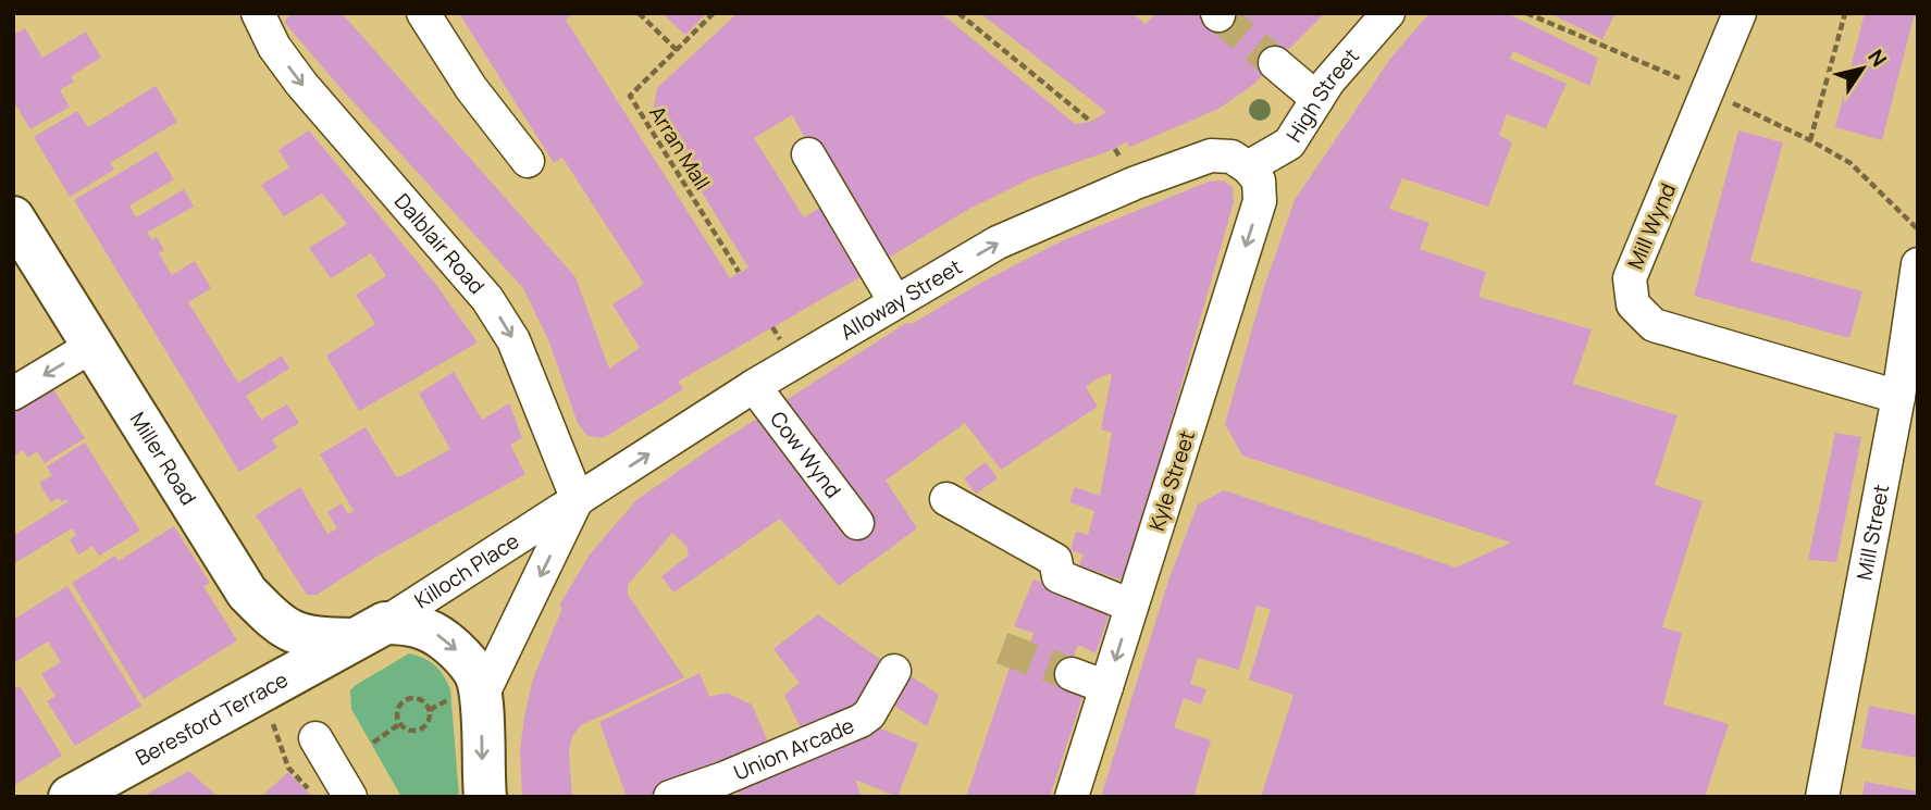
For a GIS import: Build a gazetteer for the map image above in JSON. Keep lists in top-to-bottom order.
{
  "streets": {
    "main road": ["Miller Road", "Beresford Terrace"],
    "street": [
      "High Street",
      "Mill Wynd",
      "Dalblair Road",
      "Alloway Street",
      "Cow Wynd",
      "Kyle Street",
      "Mill Street",
      "Killoch Place",
      "Union Arcade"
    ],
    "path": ["Arran Mall"]
  },
  "crossings": [
    ["High Street", "Alloway Street"],
    ["High Street", "Kyle Street"],
    ["Mill Wynd", "Mill Street"],
    ["Dalblair Road", "Alloway Street"],
    ["Dalblair Road", "Killoch Place"],
    ["Alloway Street", "Cow Wynd"],
    ["Alloway Street", "Kyle Street"],
    ["Alloway Street", "Killoch Place"],
    ["Miller Road", "Killoch Place"],
    ["Miller Road", "Beresford Terrace"],
    ["Killoch Place", "Beresford Terrace"]
  ],
  "one_way": ["Alloway Street", "Kyle Street"],
  "north": "top right"
}
